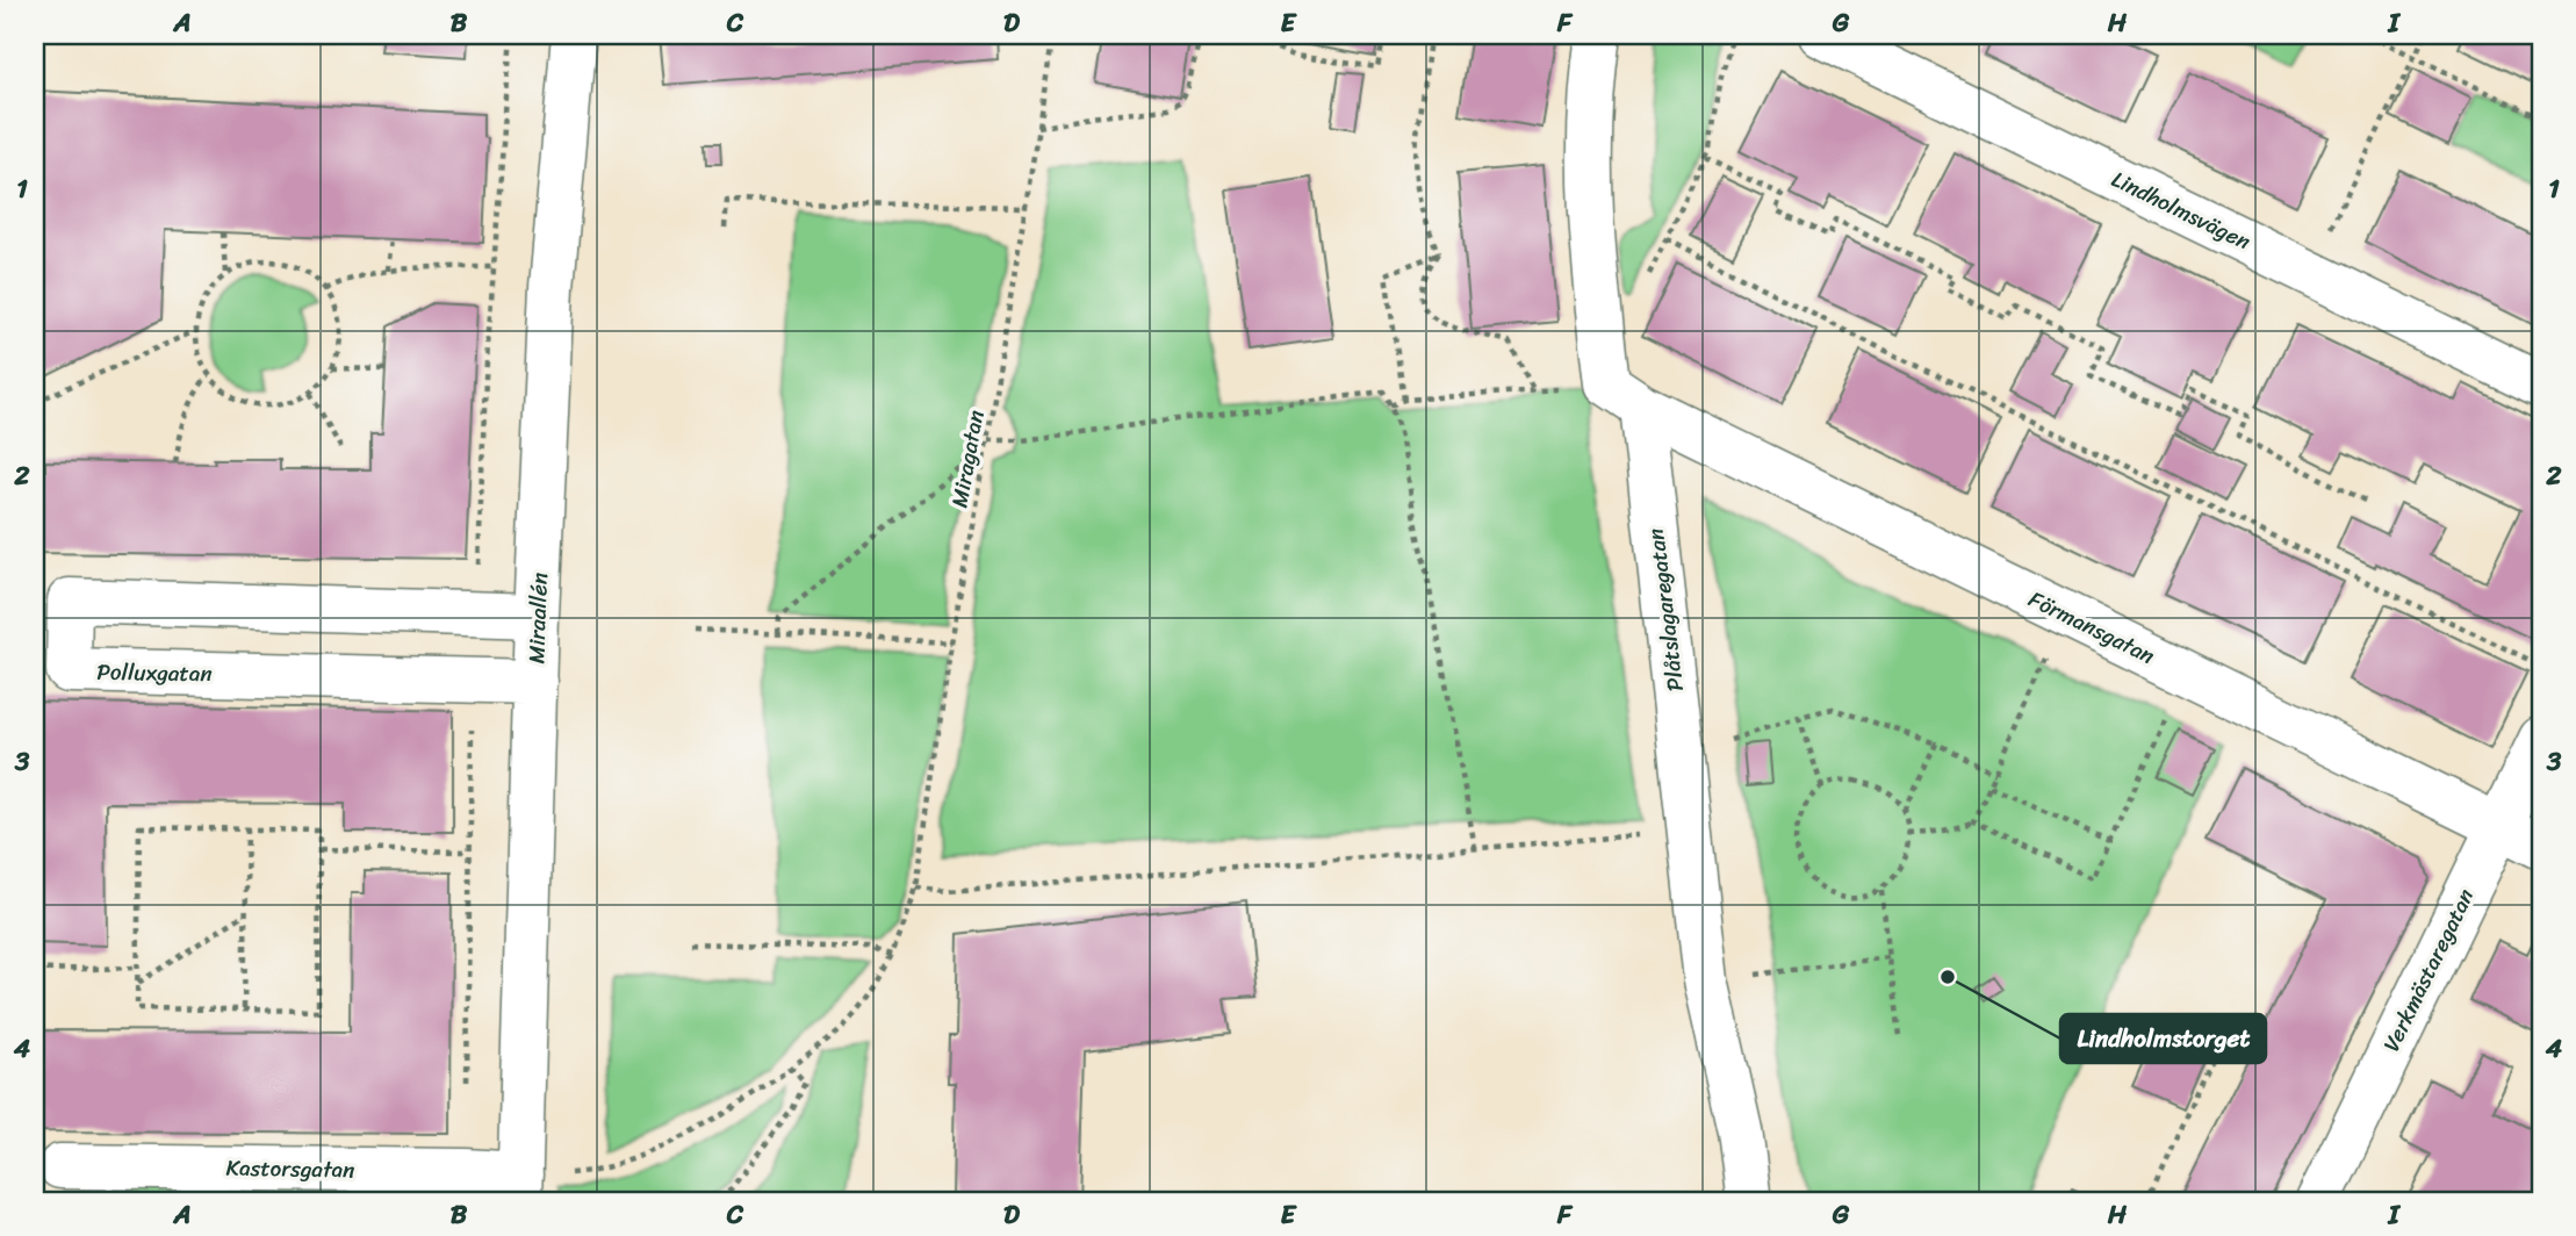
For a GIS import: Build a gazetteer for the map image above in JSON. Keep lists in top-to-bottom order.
{
  "streets": {
    "street": [
      "Lindholmsvägen",
      "Plåtslagaregatan",
      "Miraallén",
      "Förmansgatan",
      "Polluxgatan",
      "Verkmästaregatan",
      "Kastorsgatan"
    ],
    "path": ["Miragatan"]
  },
  "crossings": [
    ["Miragatan", "Miraallén"],
    ["Miragatan", "Kastorsgatan"],
    ["Plåtslagaregatan", "Förmansgatan"],
    ["Miraallén", "Polluxgatan"],
    ["Miraallén", "Kastorsgatan"],
    ["Förmansgatan", "Verkmästaregatan"]
  ],
  "places": ["Lindholmstorget"],
  "grid": {
    "columns": [
      "A",
      "B",
      "C",
      "D",
      "E",
      "F",
      "G",
      "H",
      "I"
    ],
    "rows": [
      "1",
      "2",
      "3",
      "4"
    ]
  }
}
